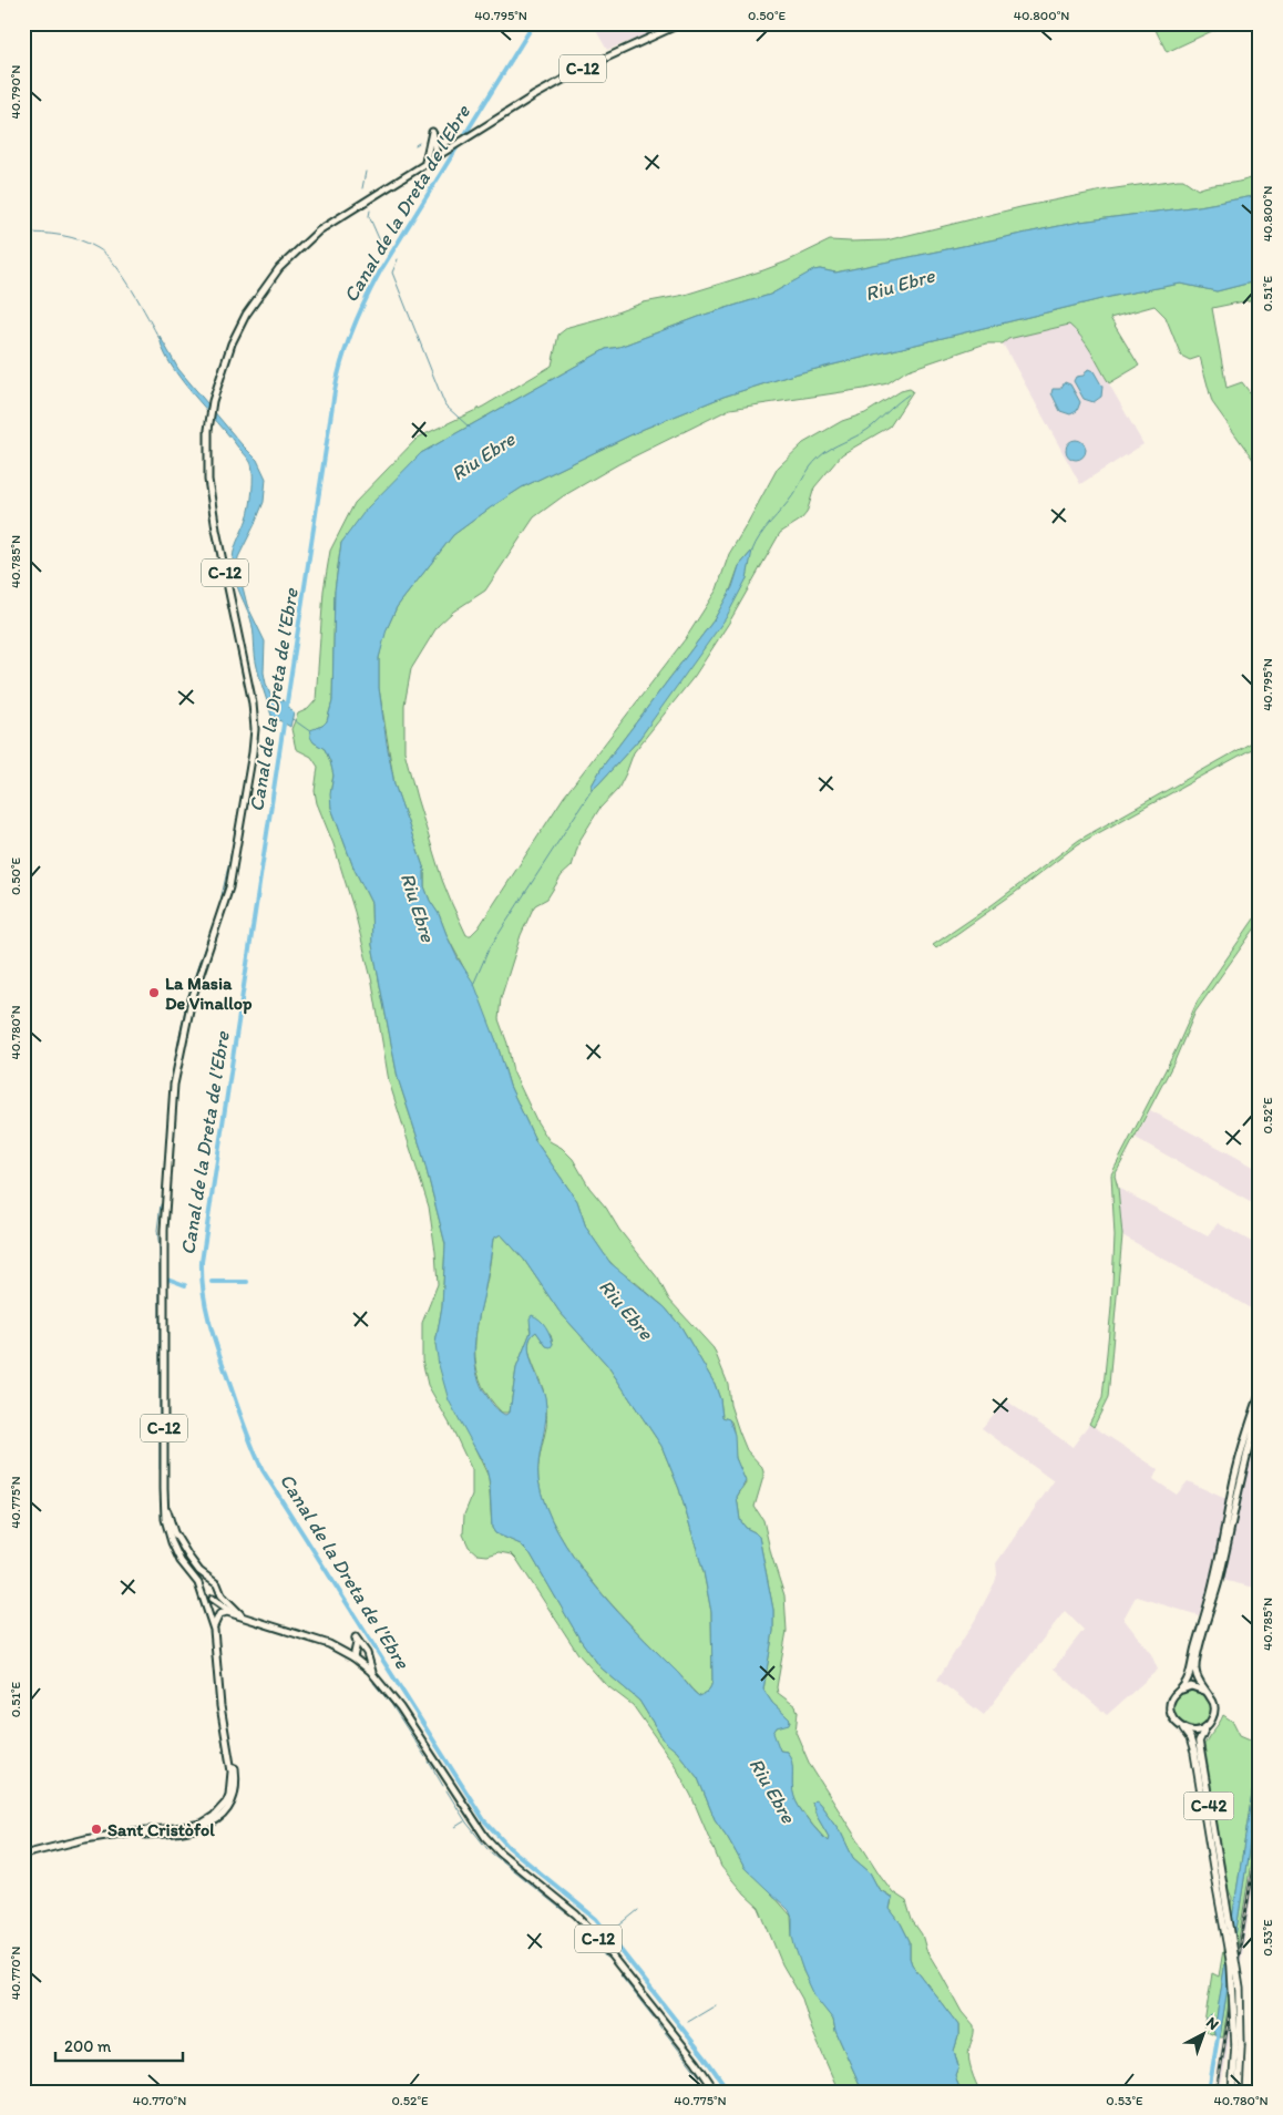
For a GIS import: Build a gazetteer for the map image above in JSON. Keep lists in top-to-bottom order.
{
  "streets": {
    "highway": ["C-42"],
    "main road": ["C-12"]
  },
  "water": ["Canal de la Dreta de l'Ebre", "Riu Ebre"],
  "places": ["La Masia De Vinallop", "Sant Cristòfol"],
  "scale_bar": "200 m",
  "north": "top right",
  "coordinates": [
    "40.795°N",
    "0.50°E",
    "40.800°N",
    "40.790°N",
    "0.51°E",
    "40.785°N",
    "40.780°N",
    "0.52°E",
    "40.775°N",
    "0.53°E",
    "40.770°N"
  ]
}
